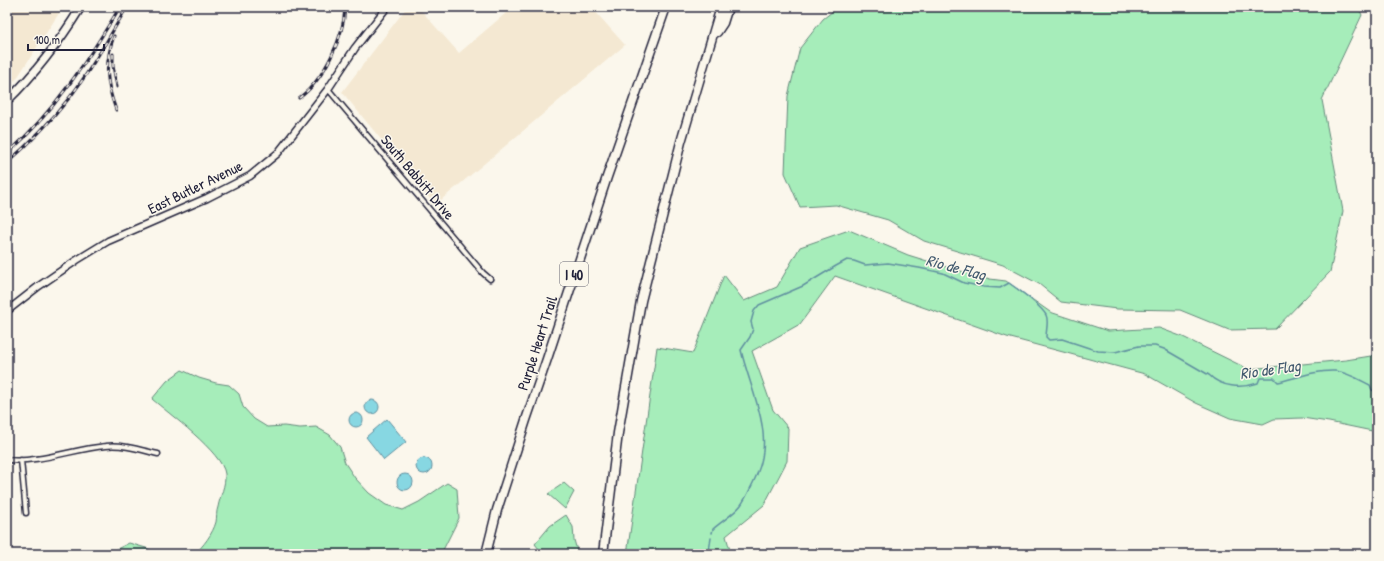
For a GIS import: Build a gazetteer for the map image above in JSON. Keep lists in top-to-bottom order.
{
  "streets": {
    "highway": ["I 40", "Purple Heart Trail"],
    "main road": ["East Butler Avenue"],
    "street": ["South Babbitt Drive"]
  },
  "crossings": [
    ["South Babbitt Drive", "East Butler Avenue"]
  ],
  "water": ["Rio de Flag"],
  "scale_bar": "100 m"
}
